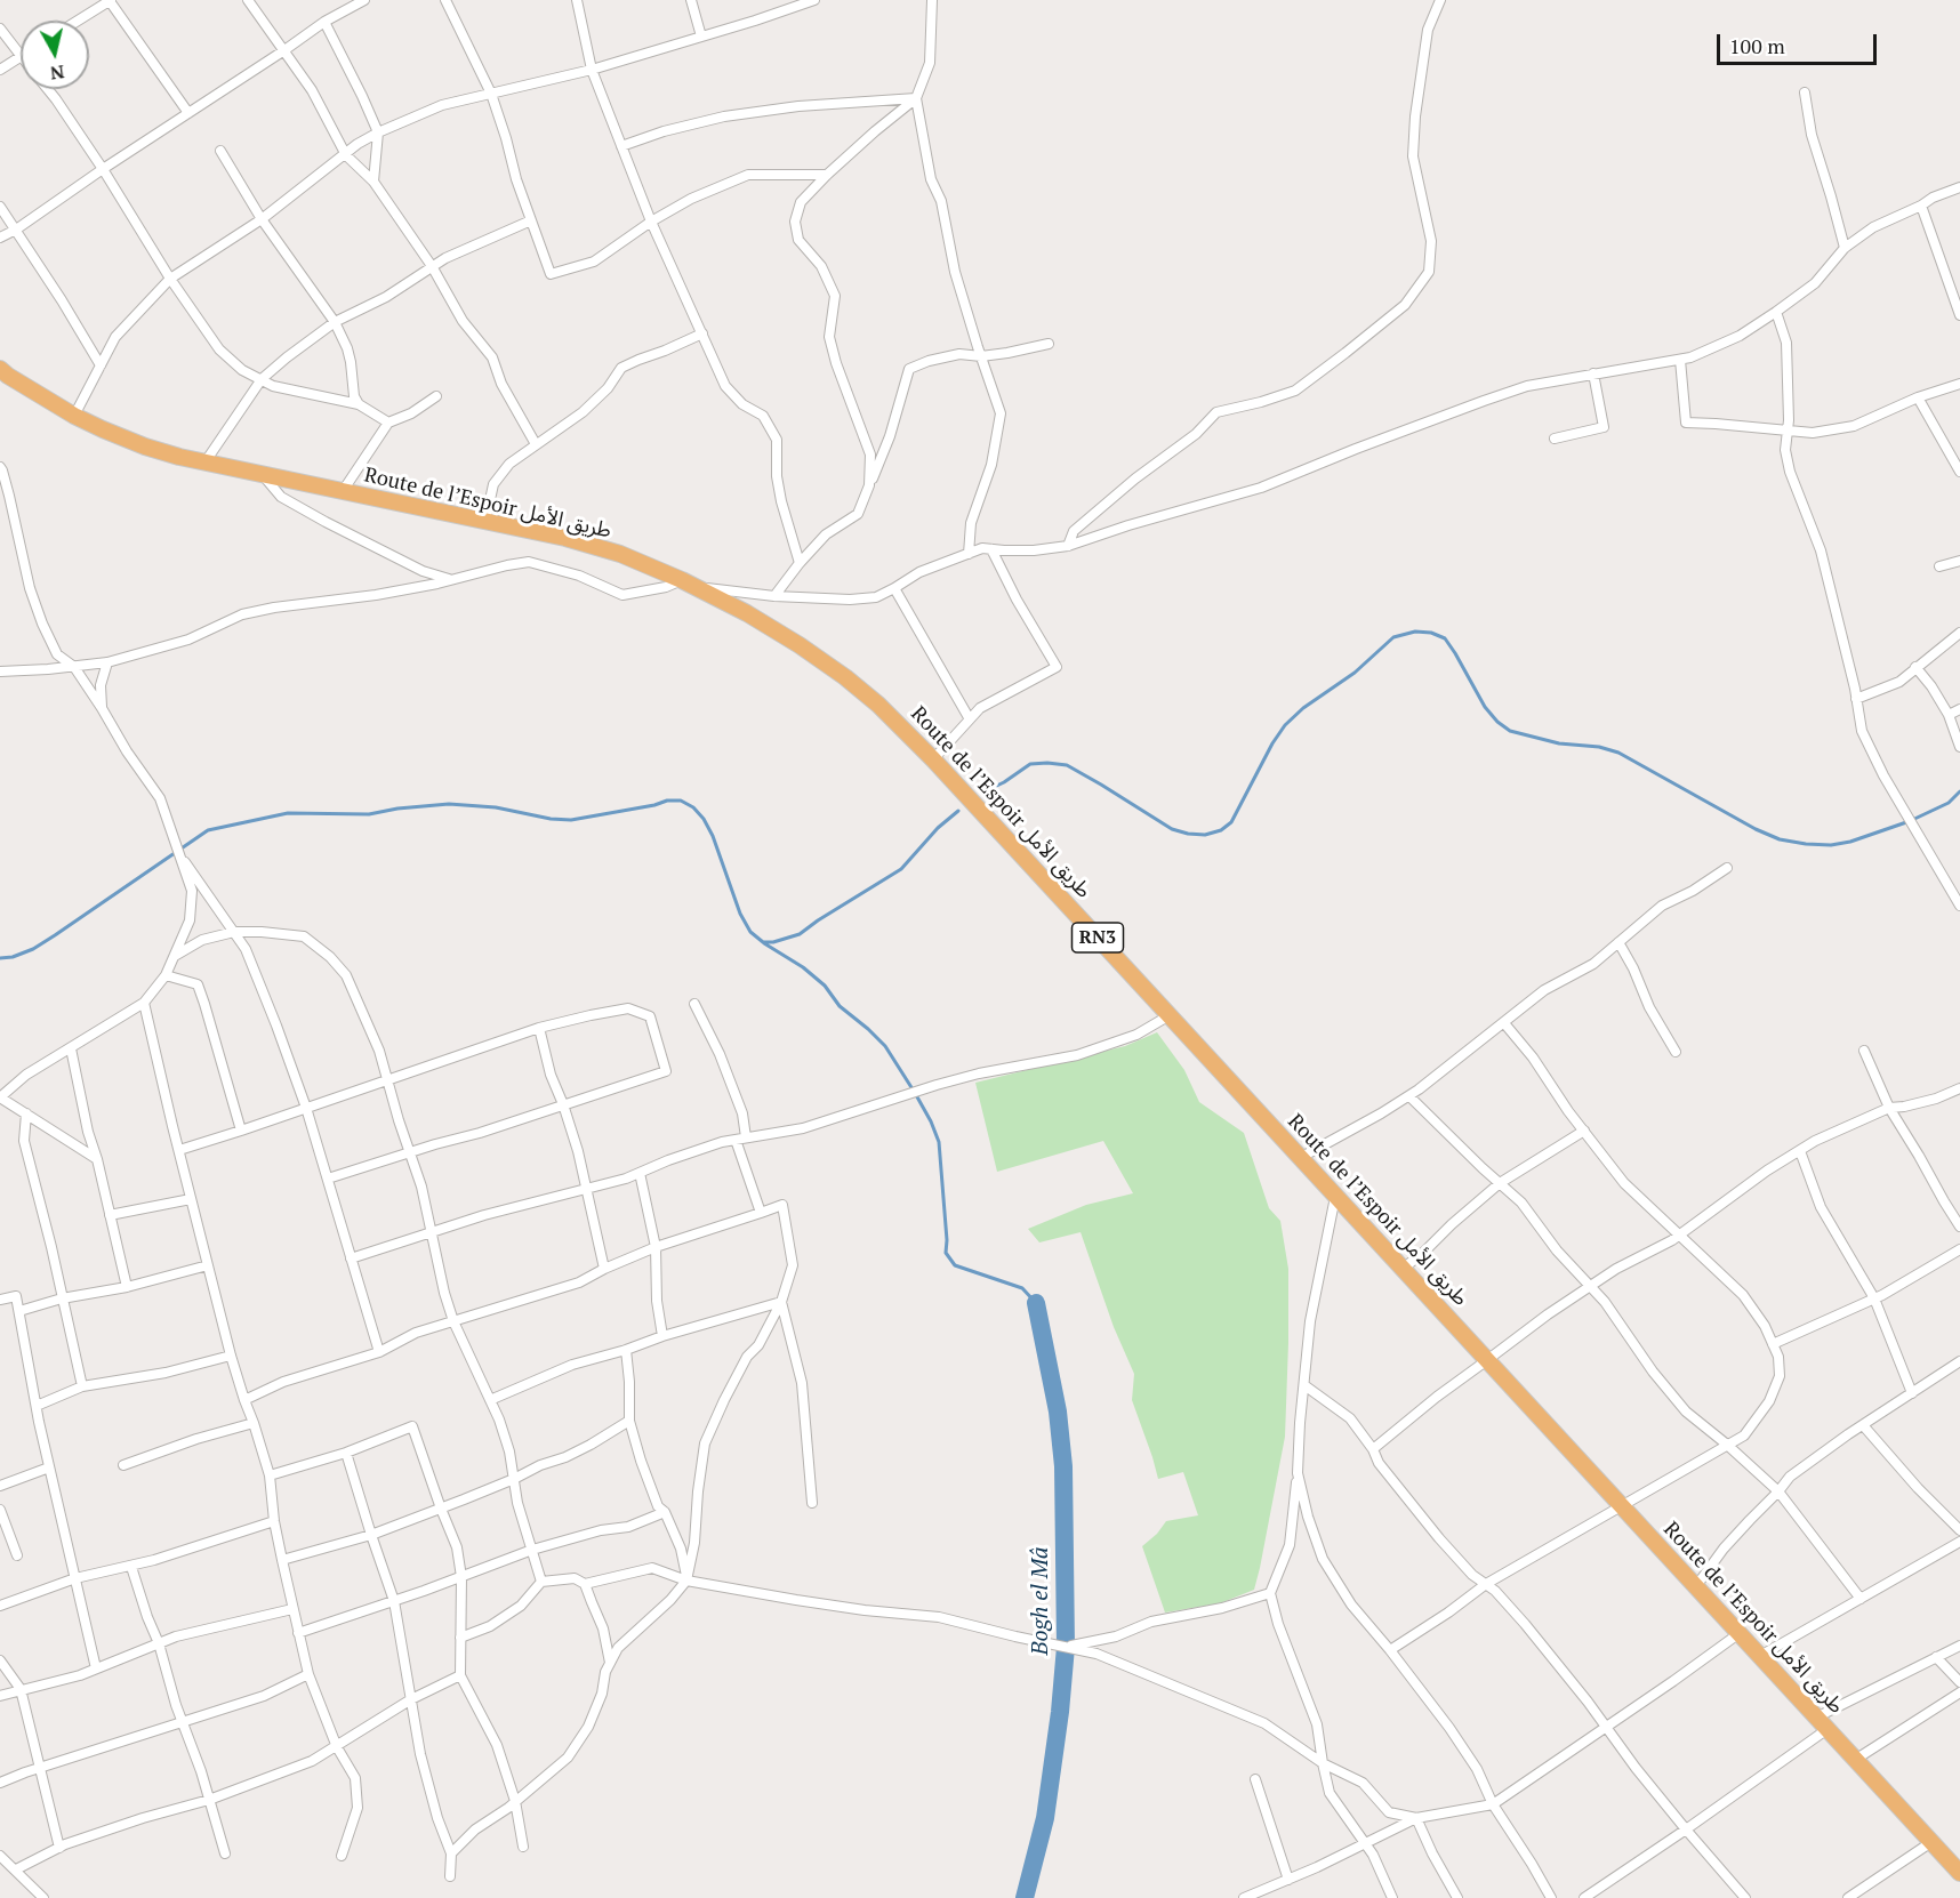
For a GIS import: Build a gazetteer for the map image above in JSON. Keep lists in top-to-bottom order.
{
  "streets": {
    "highway": ["Route de l’Espoir طريق الأمل", "RN3"]
  },
  "water": ["Bogh el Mâ"],
  "scale_bar": "100 m",
  "north": "bottom"
}
